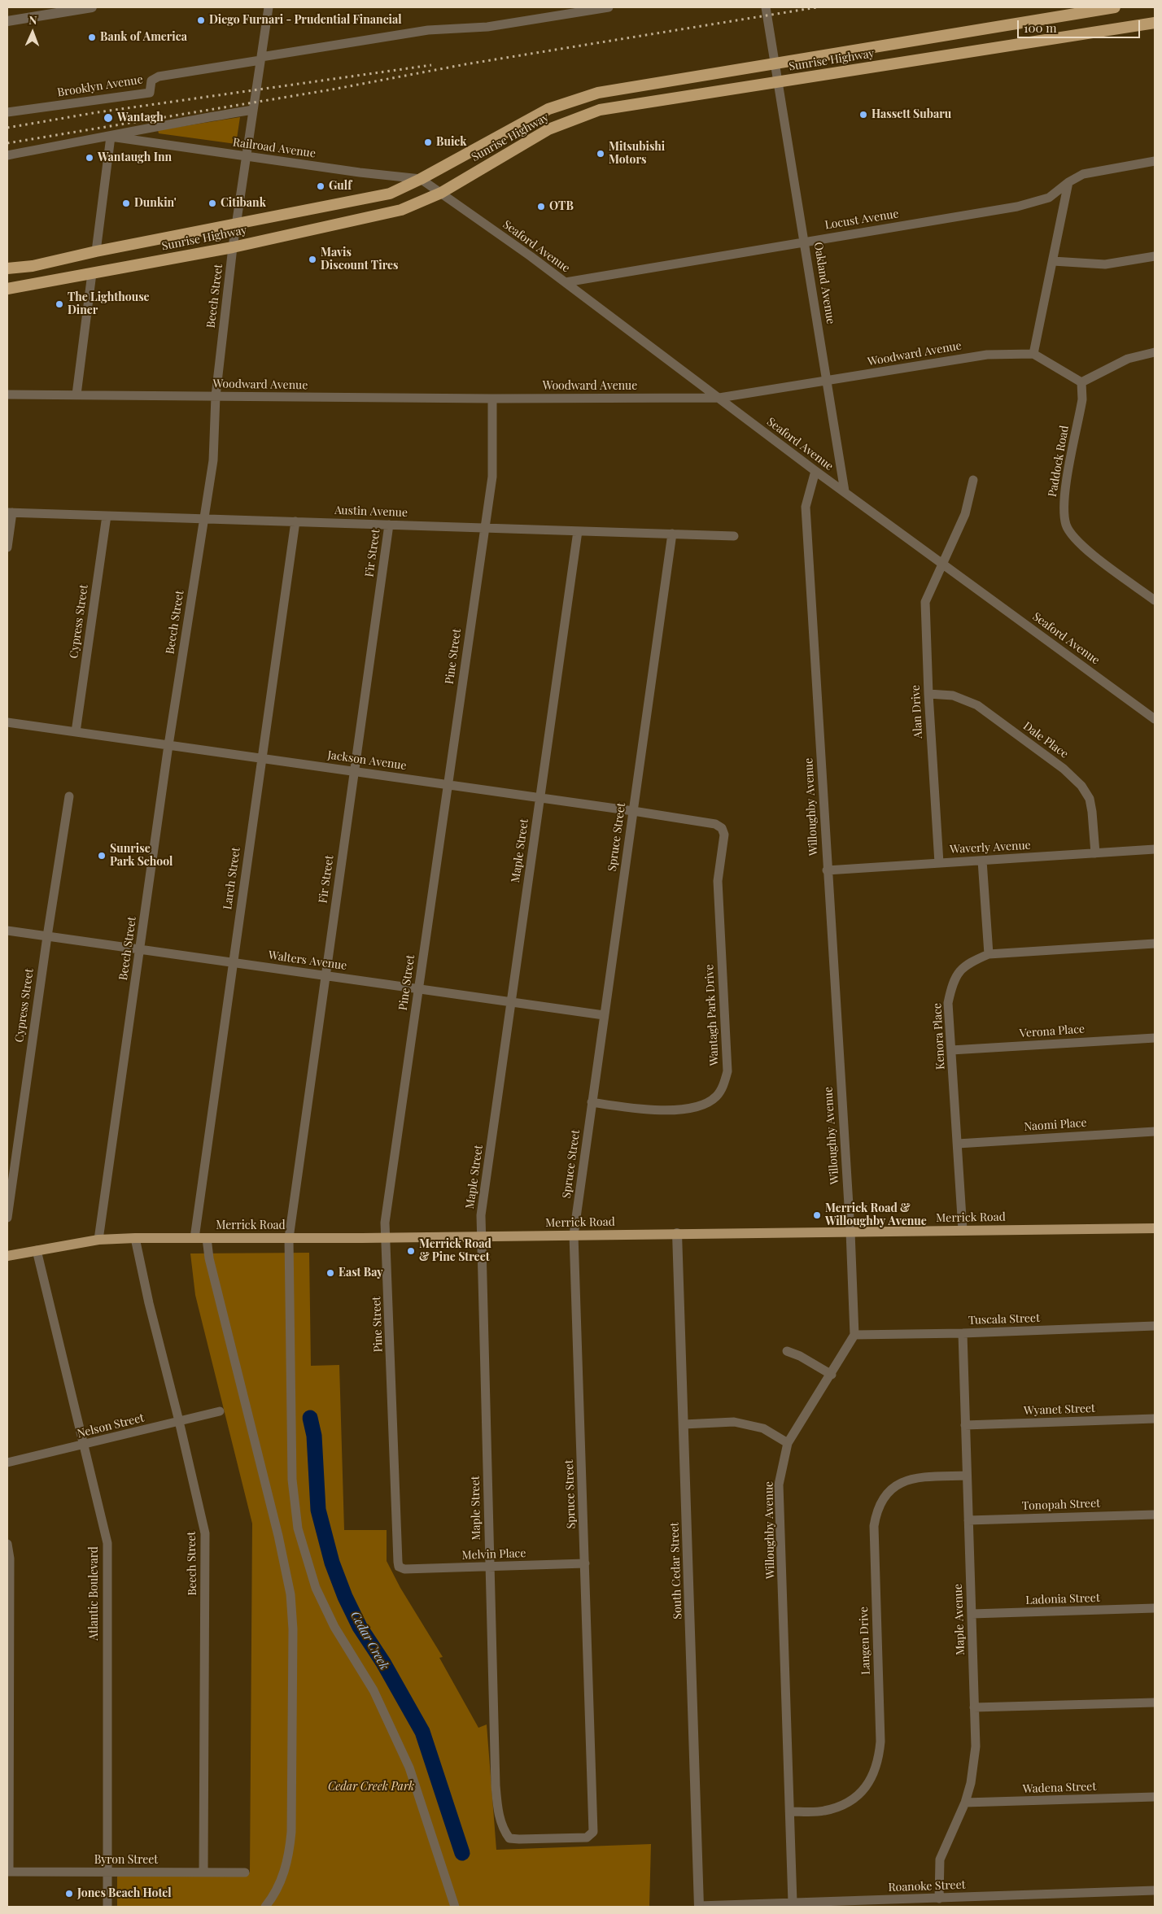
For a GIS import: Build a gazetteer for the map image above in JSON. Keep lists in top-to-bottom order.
{
  "streets": {
    "highway": ["Sunrise Highway"],
    "main road": ["Merrick Road"],
    "street": [
      "Brooklyn Avenue",
      "Railroad Avenue",
      "Locust Avenue",
      "Seaford Avenue",
      "Oakland Avenue",
      "Beech Street",
      "Woodward Avenue",
      "Paddock Road",
      "Austin Avenue",
      "Fir Street",
      "Cypress Street",
      "Pine Street",
      "Alan Drive",
      "Dale Place",
      "Jackson Avenue",
      "Willoughby Avenue",
      "Spruce Street",
      "Waverly Avenue",
      "Maple Street",
      "Larch Street",
      "Walters Avenue",
      "Wantagh Park Drive",
      "Verona Place",
      "Kenora Place",
      "Naomi Place",
      "Tuscala Street",
      "Wyanet Street",
      "Nelson Street",
      "Tonopah Street",
      "Melvin Place",
      "South Cedar Street",
      "Atlantic Boulevard",
      "Ladonia Street",
      "Maple Avenue",
      "Langen Drive",
      "Wadena Street",
      "Byron Street",
      "Roanoke Street"
    ]
  },
  "crossings": [
    ["Sunrise Highway", "Railroad Avenue"],
    ["Sunrise Highway", "Seaford Avenue"],
    ["Sunrise Highway", "Oakland Avenue"],
    ["Sunrise Highway", "Beech Street"],
    ["Brooklyn Avenue", "Beech Street"],
    ["Railroad Avenue", "Seaford Avenue"],
    ["Railroad Avenue", "Beech Street"],
    ["Locust Avenue", "Seaford Avenue"],
    ["Locust Avenue", "Oakland Avenue"],
    ["Seaford Avenue", "Oakland Avenue"],
    ["Seaford Avenue", "Woodward Avenue"],
    ["Seaford Avenue", "Alan Drive"],
    ["Seaford Avenue", "Willoughby Avenue"],
    ["Oakland Avenue", "Woodward Avenue"],
    ["Beech Street", "Woodward Avenue"],
    ["Beech Street", "Austin Avenue"],
    ["Beech Street", "Jackson Avenue"],
    ["Beech Street", "Walters Avenue"],
    ["Beech Street", "Merrick Road"],
    ["Beech Street", "Nelson Street"],
    ["Beech Street", "Byron Street"],
    ["Woodward Avenue", "Pine Street"],
    ["Austin Avenue", "Fir Street"],
    ["Austin Avenue", "Cypress Street"],
    ["Austin Avenue", "Pine Street"],
    ["Austin Avenue", "Spruce Street"],
    ["Austin Avenue", "Maple Street"],
    ["Austin Avenue", "Larch Street"],
    ["Fir Street", "Jackson Avenue"],
    ["Fir Street", "Walters Avenue"],
    ["Fir Street", "Merrick Road"],
    ["Cypress Street", "Jackson Avenue"],
    ["Cypress Street", "Walters Avenue"],
    ["Pine Street", "Jackson Avenue"],
    ["Pine Street", "Walters Avenue"],
    ["Pine Street", "Merrick Road"],
    ["Pine Street", "Melvin Place"],
    ["Alan Drive", "Dale Place"],
    ["Alan Drive", "Waverly Avenue"],
    ["Dale Place", "Waverly Avenue"],
    ["Jackson Avenue", "Spruce Street"],
    ["Jackson Avenue", "Maple Street"],
    ["Jackson Avenue", "Larch Street"],
    ["Jackson Avenue", "Wantagh Park Drive"],
    ["Willoughby Avenue", "Waverly Avenue"],
    ["Willoughby Avenue", "Merrick Road"],
    ["Willoughby Avenue", "Tuscala Street"],
    ["Willoughby Avenue", "Langen Drive"],
    ["Willoughby Avenue", "Roanoke Street"],
    ["Spruce Street", "Maple Street"],
    ["Spruce Street", "Walters Avenue"],
    ["Spruce Street", "Wantagh Park Drive"],
    ["Spruce Street", "Merrick Road"],
    ["Spruce Street", "Melvin Place"],
    ["Maple Street", "Walters Avenue"],
    ["Maple Street", "Merrick Road"],
    ["Maple Street", "Melvin Place"],
    ["Larch Street", "Walters Avenue"],
    ["Larch Street", "Merrick Road"],
    ["Verona Place", "Kenora Place"],
    ["Kenora Place", "Naomi Place"],
    ["Kenora Place", "Merrick Road"],
    ["Merrick Road", "South Cedar Street"],
    ["Merrick Road", "Atlantic Boulevard"],
    ["Tuscala Street", "Maple Avenue"],
    ["Wyanet Street", "Maple Avenue"],
    ["Nelson Street", "Atlantic Boulevard"],
    ["Tonopah Street", "Maple Avenue"],
    ["South Cedar Street", "Roanoke Street"],
    ["Atlantic Boulevard", "Byron Street"],
    ["Ladonia Street", "Maple Avenue"],
    ["Maple Avenue", "Langen Drive"],
    ["Maple Avenue", "Wadena Street"],
    ["Maple Avenue", "Roanoke Street"]
  ],
  "water": ["Cedar Creek"],
  "parks": ["Cedar Creek Park"],
  "places": [
    "Diego Furnari - Prudential Financial",
    "Bank of America",
    "Hassett Subaru",
    "Wantagh",
    "Buick",
    "Mitsubishi Motors",
    "Wantaugh Inn",
    "Gulf",
    "Dunkin'",
    "Citibank",
    "OTB",
    "Mavis Discount Tires",
    "The Lighthouse Diner",
    "Sunrise Park School",
    "Merrick Road & Willoughby Avenue",
    "Merrick Road & Pine Street",
    "East Bay",
    "Jones Beach Hotel"
  ],
  "scale_bar": "100 m",
  "north": "top"
}
